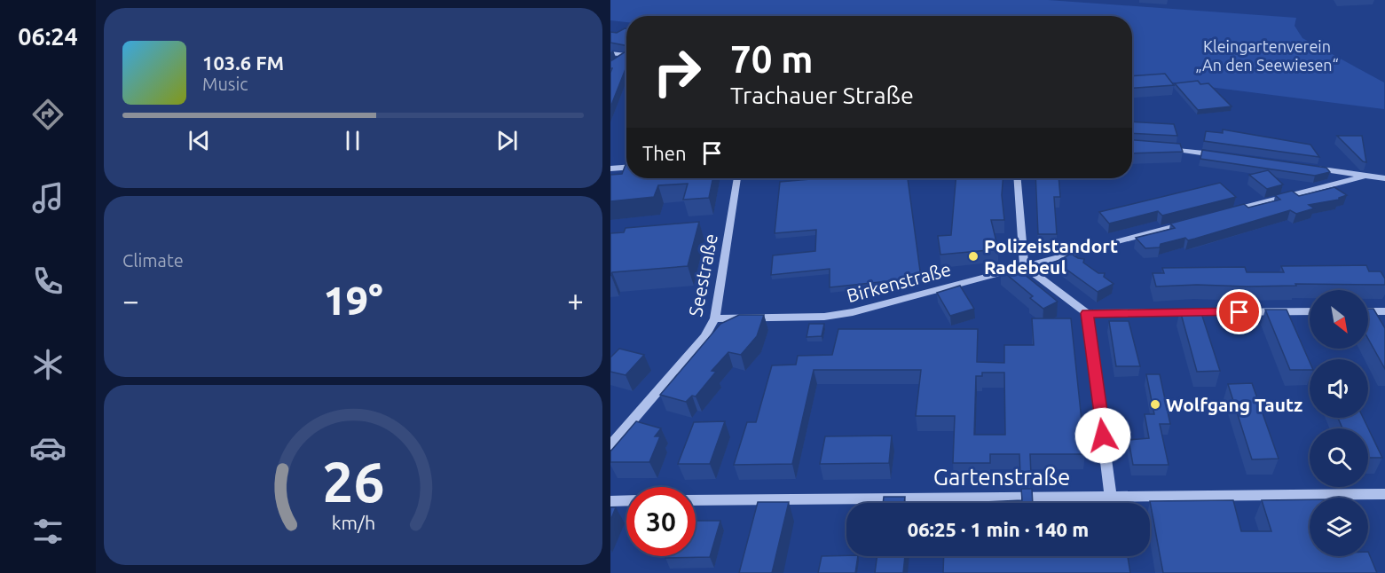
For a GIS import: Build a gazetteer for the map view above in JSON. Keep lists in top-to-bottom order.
{
  "streets": {
    "street": ["Seestraße", "Birkenstraße", "Gartenstraße"]
  },
  "crossings": [
    ["Seestraße", "Birkenstraße"]
  ],
  "parks": ["Kleingartenverein „An den Seewiesen“"],
  "places": ["Polizeistandort Radebeul", "Wolfgang Tautz"],
  "north": "bottom right",
  "page": {
    "tabs": "06:24",
    "turn": ["70 m", "Trachauer Straße"],
    "song": ["103.6 FM", "Music"],
    "then": "Then",
    "tile": "Climate",
    "heat": ["−", "19°", "+"],
    "limit": "30",
    "trip": "06:25 · 1 min · 140 m",
    "gauge": ["26", "km/h"]
  }
}
